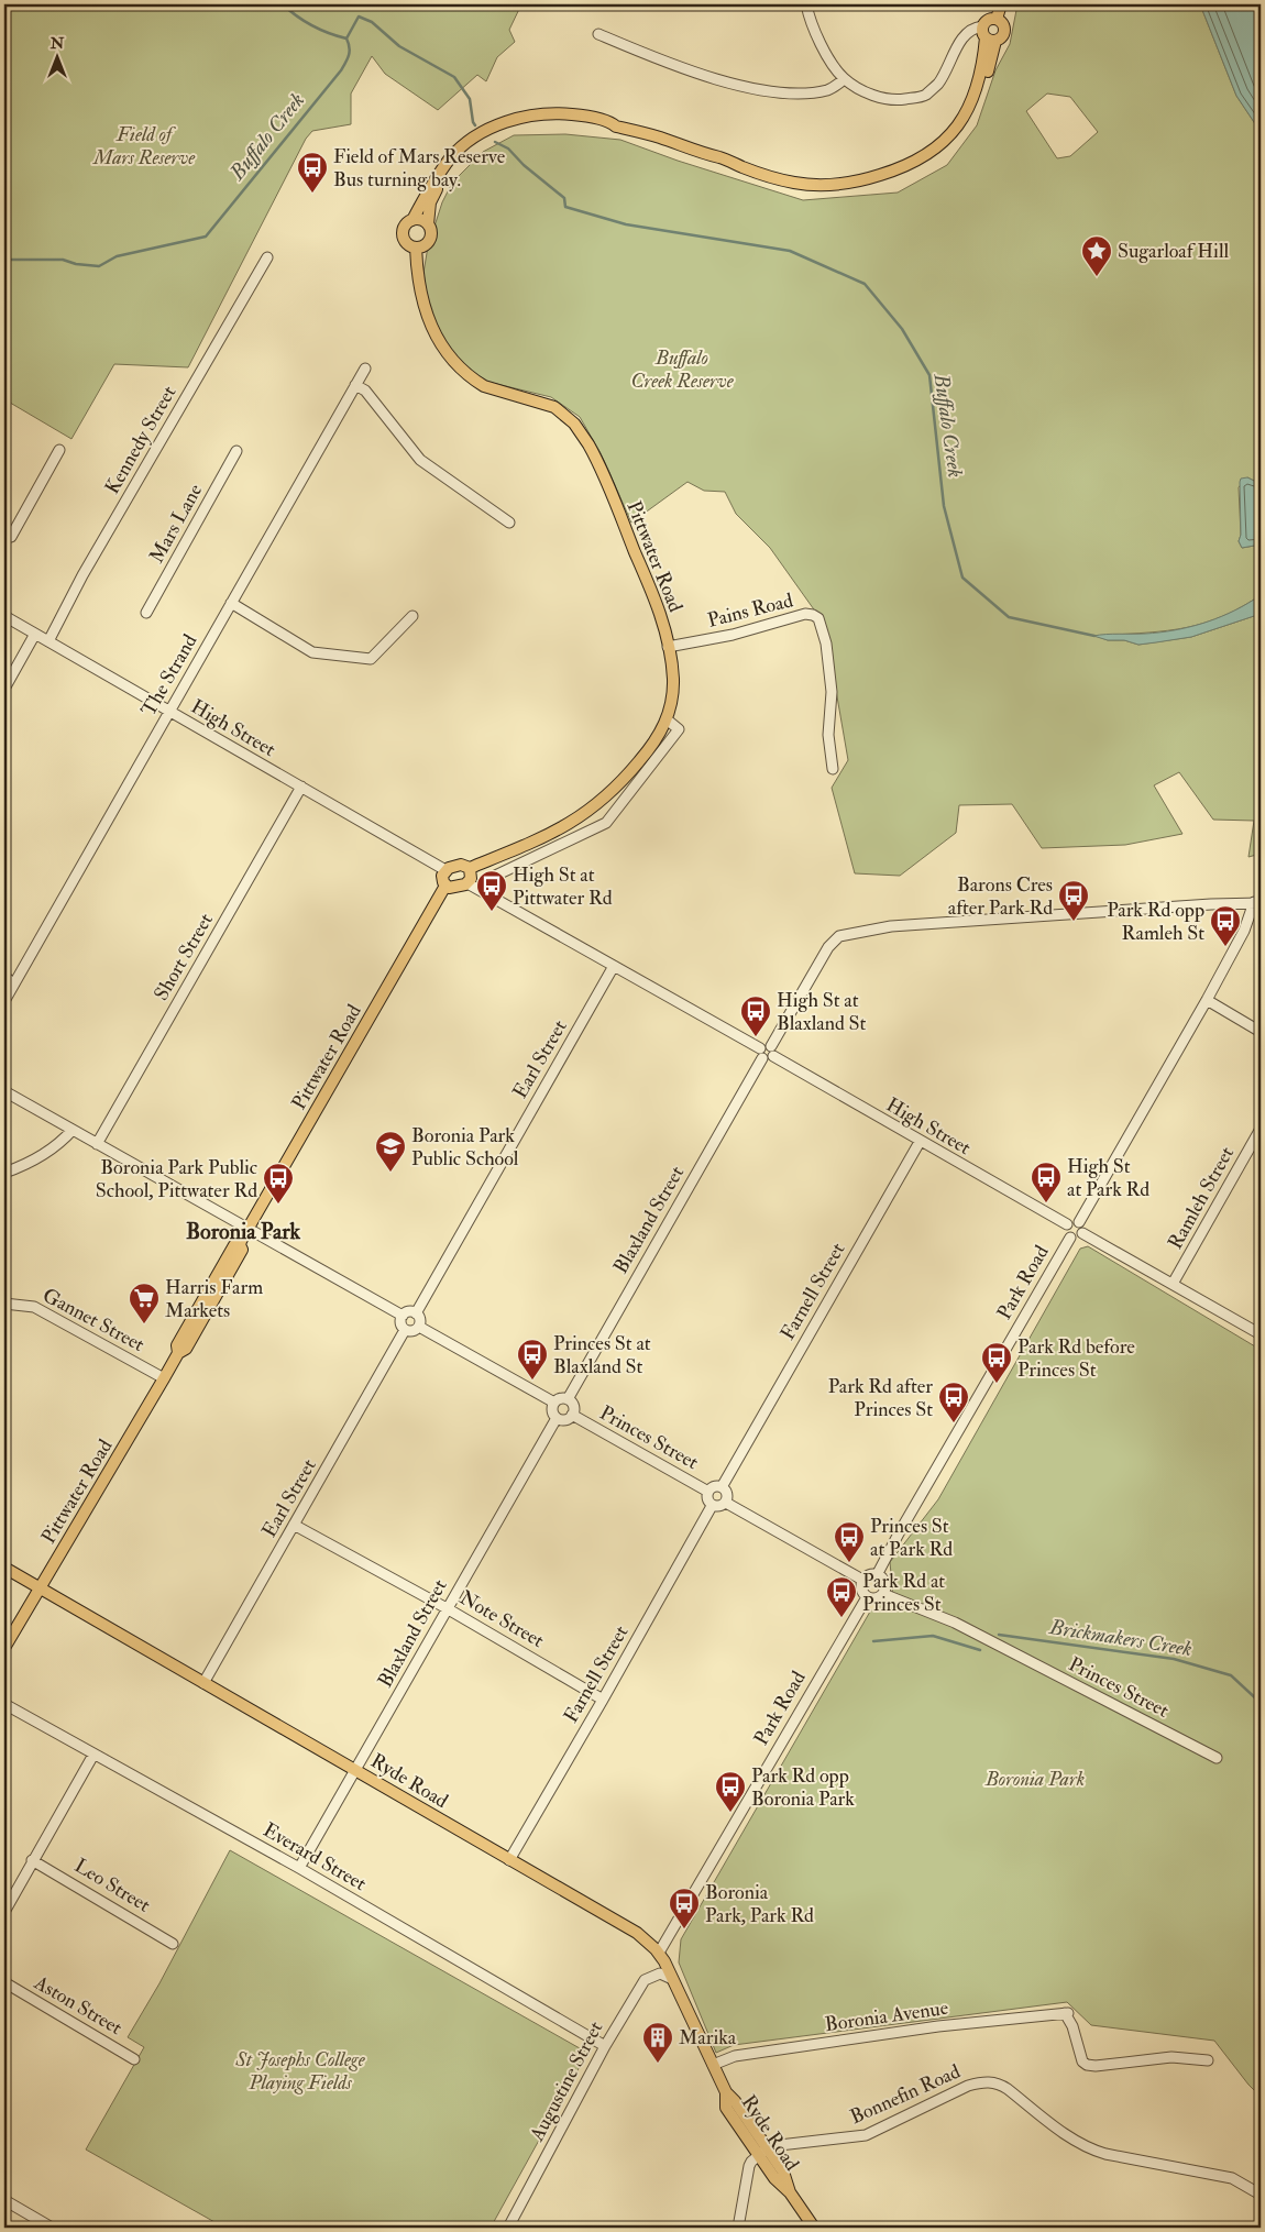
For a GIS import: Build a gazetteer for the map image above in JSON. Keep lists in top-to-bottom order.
{
  "streets": {
    "main road": ["Pittwater Road", "Ryde Road"],
    "street": [
      "Kennedy Street",
      "Mars Lane",
      "Pains Road",
      "The Strand",
      "High Street",
      "Short Street",
      "Earl Street",
      "Ramleh Street",
      "Blaxland Street",
      "Park Road",
      "Farnell Street",
      "Gannet Street",
      "Princes Street",
      "Note Street",
      "Everard Street",
      "Leo Street",
      "Aston Street",
      "Boronia Avenue",
      "Augustine Street",
      "Bonnefin Road"
    ]
  },
  "crossings": [
    ["Kennedy Street", "High Street"],
    ["Pittwater Road", "Pains Road"],
    ["Pittwater Road", "High Street"],
    ["Pittwater Road", "Gannet Street"],
    ["Pittwater Road", "Ryde Road"],
    ["The Strand", "High Street"],
    ["High Street", "Short Street"],
    ["High Street", "Earl Street"],
    ["High Street", "Blaxland Street"],
    ["High Street", "Park Road"],
    ["High Street", "Farnell Street"],
    ["Earl Street", "Note Street"],
    ["Earl Street", "Ryde Road"],
    ["Blaxland Street", "Princes Street"],
    ["Blaxland Street", "Note Street"],
    ["Blaxland Street", "Ryde Road"],
    ["Blaxland Street", "Everard Street"],
    ["Park Road", "Princes Street"],
    ["Park Road", "Ryde Road"],
    ["Farnell Street", "Princes Street"],
    ["Farnell Street", "Note Street"],
    ["Farnell Street", "Ryde Road"],
    ["Ryde Road", "Boronia Avenue"],
    ["Ryde Road", "Augustine Street"],
    ["Ryde Road", "Bonnefin Road"],
    ["Everard Street", "Augustine Street"]
  ],
  "districts": ["Boronia Park"],
  "water": ["Buffalo Creek", "Brickmakers Creek"],
  "parks": [
    "Field of Mars Reserve",
    "Buffalo Creek Reserve",
    "Boronia Park",
    "St Josephs College Playing Fields"
  ],
  "places": {
    "bus stop": [
      "Field of Mars Reserve Bus turning bay.",
      "High St at Pittwater Rd",
      "Barons Cres after Park Rd",
      "Park Rd opp Ramleh St",
      "High St at Blaxland St",
      "High St at Park Rd",
      "Boronia Park Public School, Pittwater Rd",
      "Princes St at Blaxland St",
      "Park Rd before Princes St",
      "Park Rd after Princes St",
      "Princes St at Park Rd",
      "Park Rd at Princes St",
      "Park Rd opp Boronia Park",
      "Boronia Park, Park Rd"
    ],
    "place": ["Sugarloaf Hill"],
    "school or university": ["Boronia Park Public School"],
    "supermarket": ["Harris Farm Markets"],
    "building": ["Marika"]
  },
  "north": "top"
}
